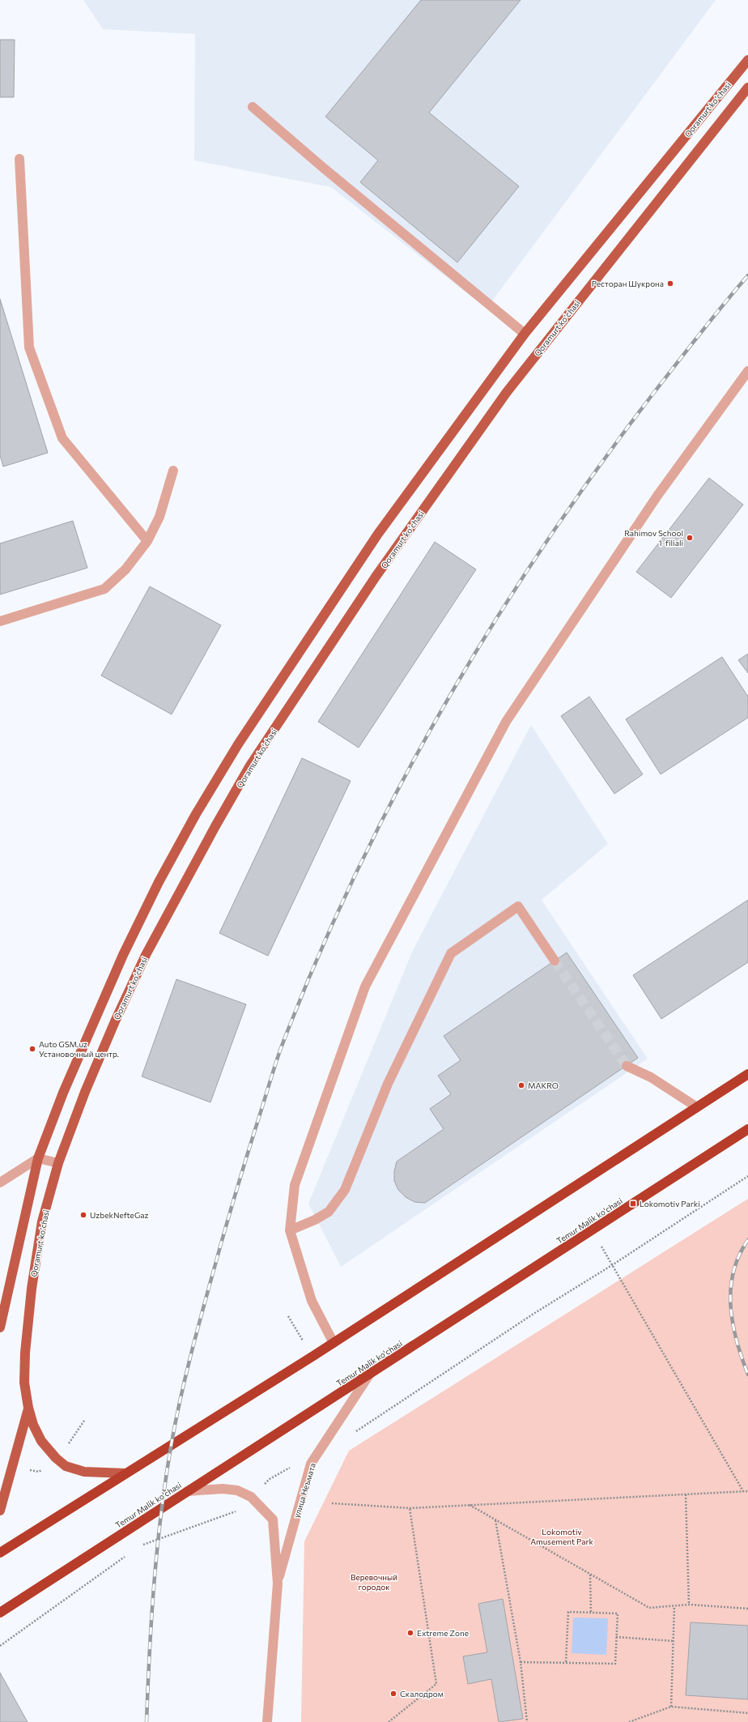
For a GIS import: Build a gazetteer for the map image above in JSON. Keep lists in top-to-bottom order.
{
  "streets": {
    "highway": ["Temur Malik ko'chasi"],
    "main road": ["Qoramurt koʻchasi"],
    "street": ["улица Неъмата"]
  },
  "crossings": [
    ["Temur Malik ko'chasi", "улица Неъмата"]
  ],
  "parks": ["Lokomotiv Amusement Park", "Веревочный городок"],
  "places": {
    "other": [
      "Ресторан Шукрона",
      "Rahimov School 1-filiali",
      "Auto GSM.uz Установочный центр.",
      "MAKRO",
      "UzbekNefteGaz",
      "Extreme Zone",
      "Скалодром"
    ],
    "transit": ["Lokomotiv Parki"]
  }
}
